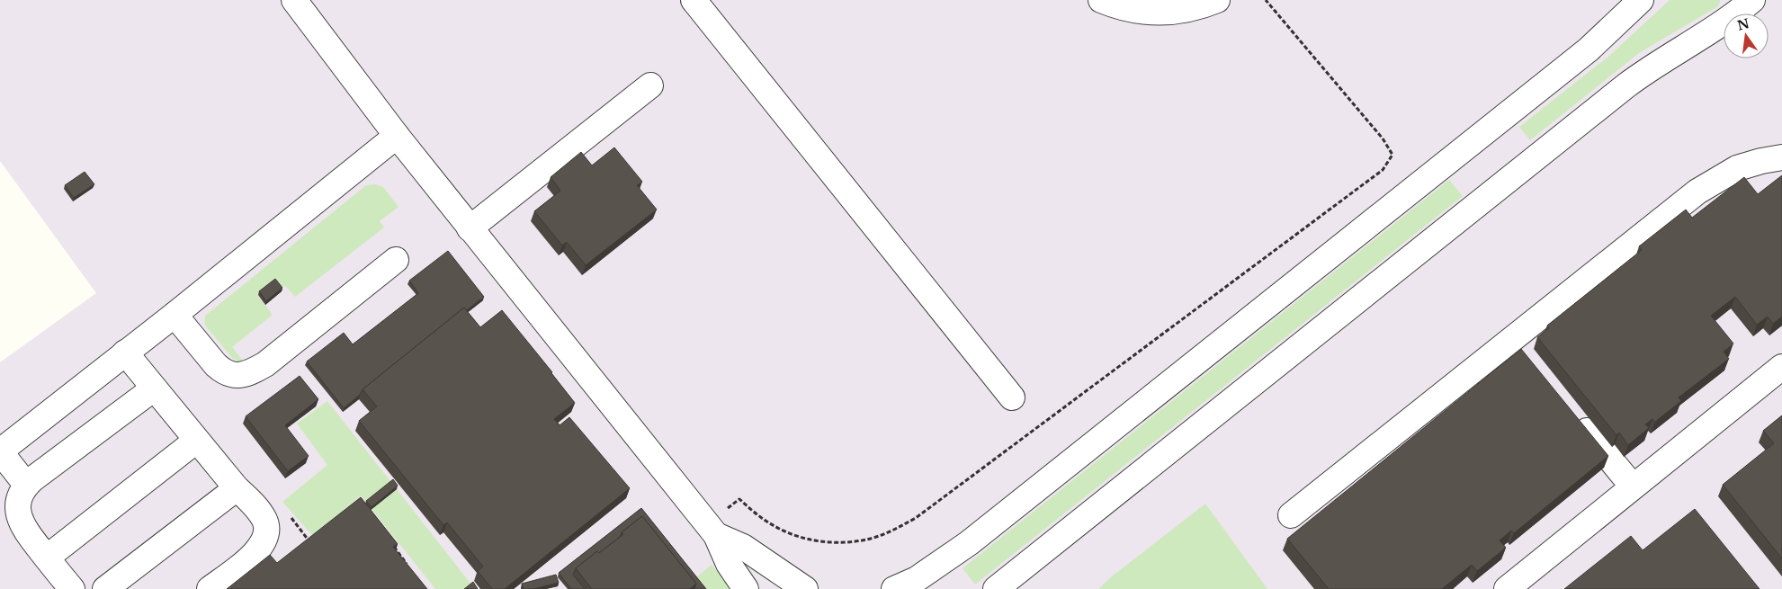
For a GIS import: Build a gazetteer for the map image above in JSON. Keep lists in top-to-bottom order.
{
  "north": "top"
}
